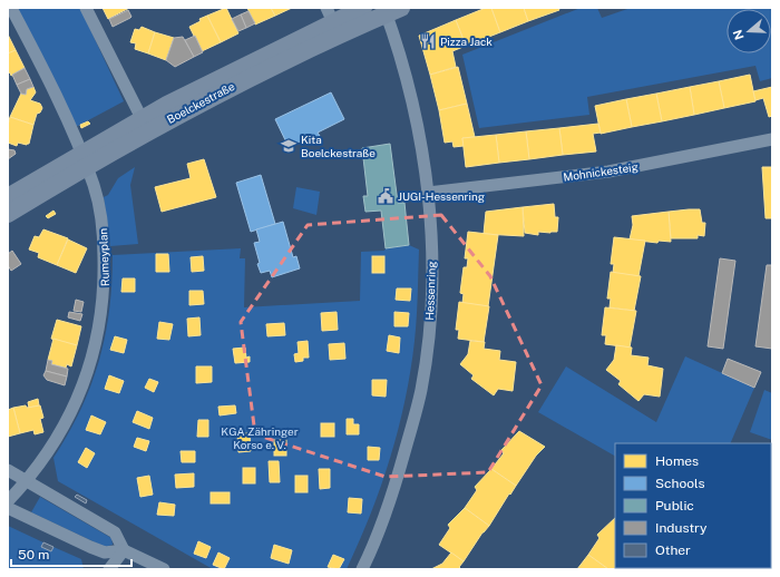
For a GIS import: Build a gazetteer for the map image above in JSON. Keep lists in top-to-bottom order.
{
  "streets": {
    "main road": ["Boelckestraße"],
    "street": ["Mohnickesteig", "Rumeyplan", "Hessenring"]
  },
  "crossings": [
    ["Boelckestraße", "Rumeyplan"],
    ["Boelckestraße", "Hessenring"],
    ["Mohnickesteig", "Hessenring"]
  ],
  "parks": ["KGA Zähringer Korso e. V."],
  "places": {
    "restaurant": ["Pizza Jack"],
    "school or university": ["Kita Boelckestraße"],
    "public building": ["JUGI-Hessenring"]
  },
  "legend": [
    "Homes",
    "Schools",
    "Public",
    "Industry",
    "Other"
  ],
  "scale_bar": "50 m",
  "north": "left"
}
